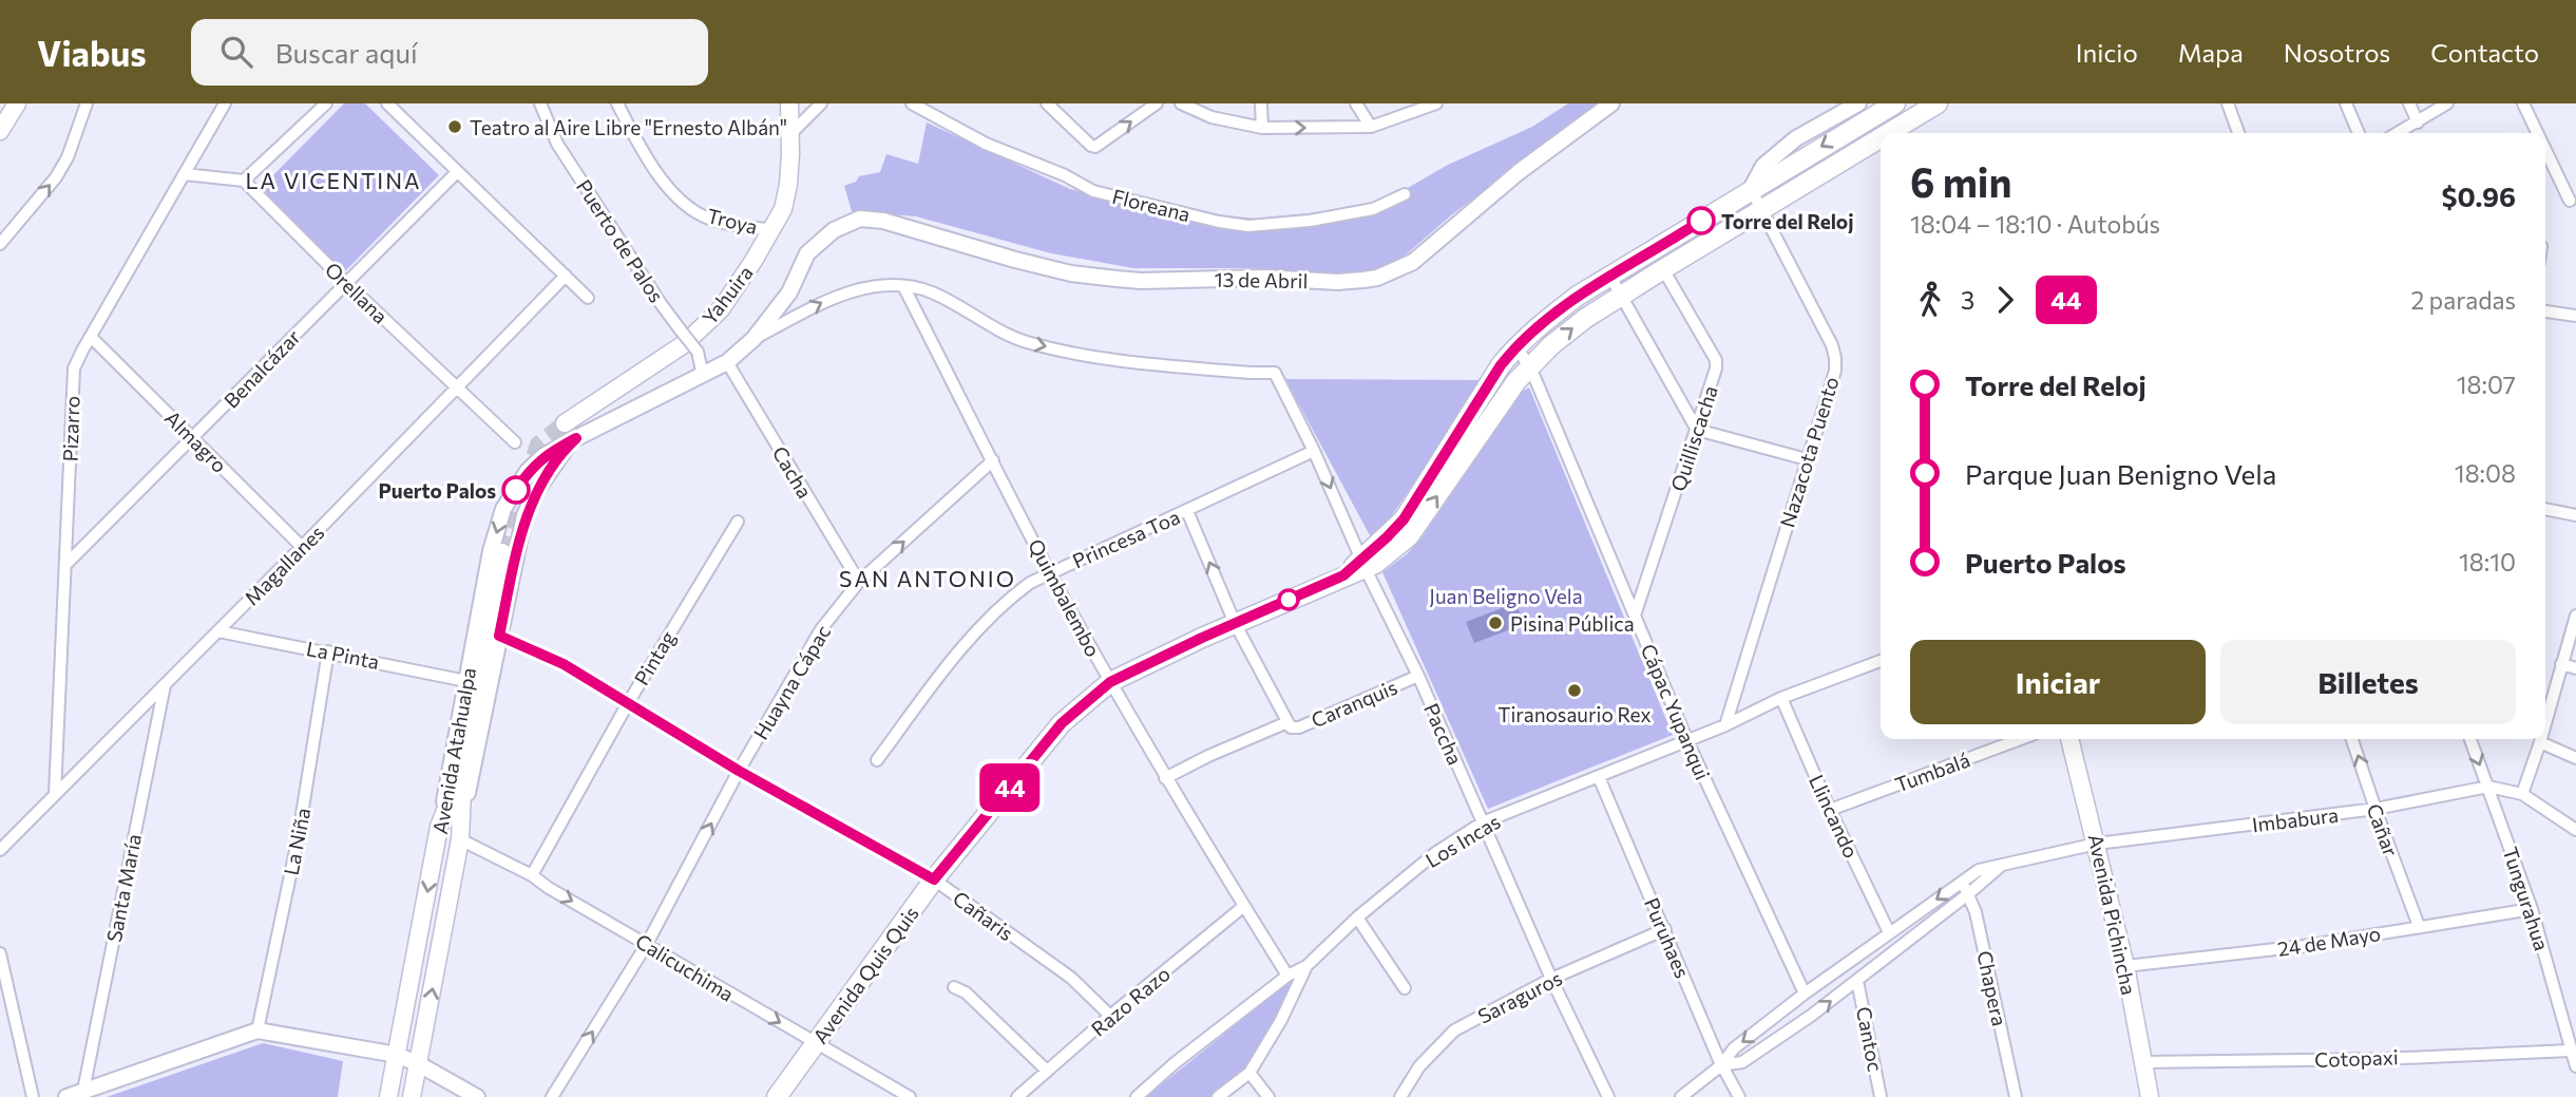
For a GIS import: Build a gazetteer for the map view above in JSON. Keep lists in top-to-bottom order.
{
  "streets": {
    "main road": [
      "Yahuira",
      "Avenida Atahualpa",
      "Avenida Pichincha",
      "Avenida Quis Quis"
    ],
    "street": [
      "Floreana",
      "Troya",
      "Puerto de Palos",
      "13 de Abril",
      "Orellana",
      "Benalcázar",
      "Pizarro",
      "Quilliscacha",
      "Almagro",
      "Nazacota Puento",
      "Cacha",
      "Princesa Toa",
      "Magallanes",
      "Quimbalembo",
      "La Pinta",
      "Pintag",
      "Huayna Cápac",
      "Caranquis",
      "Cápac Yupanqui",
      "Paccha",
      "Tumbalá",
      "Llincando",
      "Imbabura",
      "Cañar",
      "Los Incas",
      "La Niña",
      "Santa María",
      "Tungurahua",
      "Cañaris",
      "Puruhaes",
      "24 de Mayo",
      "Calicuchima",
      "Chapera",
      "Saraguros",
      "Razo Razo",
      "Cantoc",
      "Cotopaxi"
    ]
  },
  "crossings": [
    ["Troya", "Yahuira"],
    ["Puerto de Palos", "Avenida Atahualpa"],
    ["13 de Abril", "Avenida Atahualpa"],
    ["Orellana", "Benalcázar"],
    ["Orellana", "Magallanes"],
    ["Benalcázar", "Pizarro"],
    ["Benalcázar", "Almagro"],
    ["Pizarro", "Almagro"],
    ["Pizarro", "Magallanes"],
    ["Quilliscacha", "Cápac Yupanqui"],
    ["Quilliscacha", "Avenida Quis Quis"],
    ["Almagro", "Magallanes"],
    ["Nazacota Puento", "Los Incas"],
    ["Nazacota Puento", "Avenida Quis Quis"],
    ["Cacha", "Huayna Cápac"],
    ["Cacha", "Avenida Atahualpa"],
    ["Princesa Toa", "Quimbalembo"],
    ["Princesa Toa", "Paccha"],
    ["Magallanes", "La Pinta"],
    ["Magallanes", "Santa María"],
    ["Quimbalembo", "Huayna Cápac"],
    ["Quimbalembo", "Caranquis"],
    ["Quimbalembo", "Paccha"],
    ["Quimbalembo", "Los Incas"],
    ["Quimbalembo", "Avenida Quis Quis"],
    ["Quimbalembo", "Razo Razo"],
    ["La Pinta", "Avenida Atahualpa"],
    ["La Pinta", "La Niña"],
    ["Pintag", "Cañaris"],
    ["Pintag", "Calicuchima"],
    ["Huayna Cápac", "Cañaris"],
    ["Huayna Cápac", "Calicuchima"],
    ["Caranquis", "Paccha"],
    ["Cápac Yupanqui", "Imbabura"],
    ["Cápac Yupanqui", "Los Incas"],
    ["Cápac Yupanqui", "Avenida Quis Quis"],
    ["Paccha", "Los Incas"],
    ["Paccha", "Avenida Quis Quis"],
    ["Paccha", "Saraguros"],
    ["Avenida Atahualpa", "Cañaris"],
    ["Avenida Atahualpa", "Calicuchima"],
    ["Tumbalá", "Llincando"],
    ["Llincando", "Imbabura"],
    ["Llincando", "Los Incas"],
    ["Imbabura", "Cañar"],
    ["Imbabura", "Tungurahua"],
    ["Imbabura", "Avenida Pichincha"],
    ["Imbabura", "Puruhaes"],
    ["Imbabura", "Chapera"],
    ["Imbabura", "Cantoc"],
    ["Cañar", "24 de Mayo"],
    ["Los Incas", "Puruhaes"],
    ["Tungurahua", "24 de Mayo"],
    ["Tungurahua", "Cotopaxi"],
    ["Avenida Pichincha", "24 de Mayo"],
    ["Avenida Pichincha", "Cotopaxi"],
    ["Cañaris", "Avenida Quis Quis"],
    ["Cañaris", "Razo Razo"],
    ["Puruhaes", "Saraguros"],
    ["Calicuchima", "Avenida Quis Quis"]
  ],
  "one_way": [
    "Huayna Cápac",
    "Paccha",
    "Cañar",
    "Calicuchima"
  ],
  "districts": ["LA VICENTINA", "SAN ANTONIO"],
  "parks": ["Juan Beligno Vela"],
  "places": [
    "Teatro al Aire Libre \"Ernesto Albán\"",
    "Torre del Reloj",
    "Puerto Palos",
    "Pisina Pública",
    "Tiranosaurio Rex"
  ],
  "lines": ["bus line 44"],
  "page": {
    "header": "Viabus",
    "search": "Buscar aquí",
    "nav": [
      "Inicio",
      "Mapa",
      "Nosotros",
      "Contacto"
    ],
    "on_map": "44",
    "heading": ["6 min", "18:04 – 18:10 · Autobús", "$0.96"],
    "legs": ["3", "44", "2 paradas"],
    "list": [
      {
        "name": "Torre del Reloj",
        "value": "18:07"
      },
      {
        "name": "Parque Juan Benigno Vela",
        "value": "18:08"
      },
      {
        "name": "Puerto Palos",
        "value": "18:10"
      }
    ],
    "buttons": ["Iniciar", "Billetes"]
  }
}
